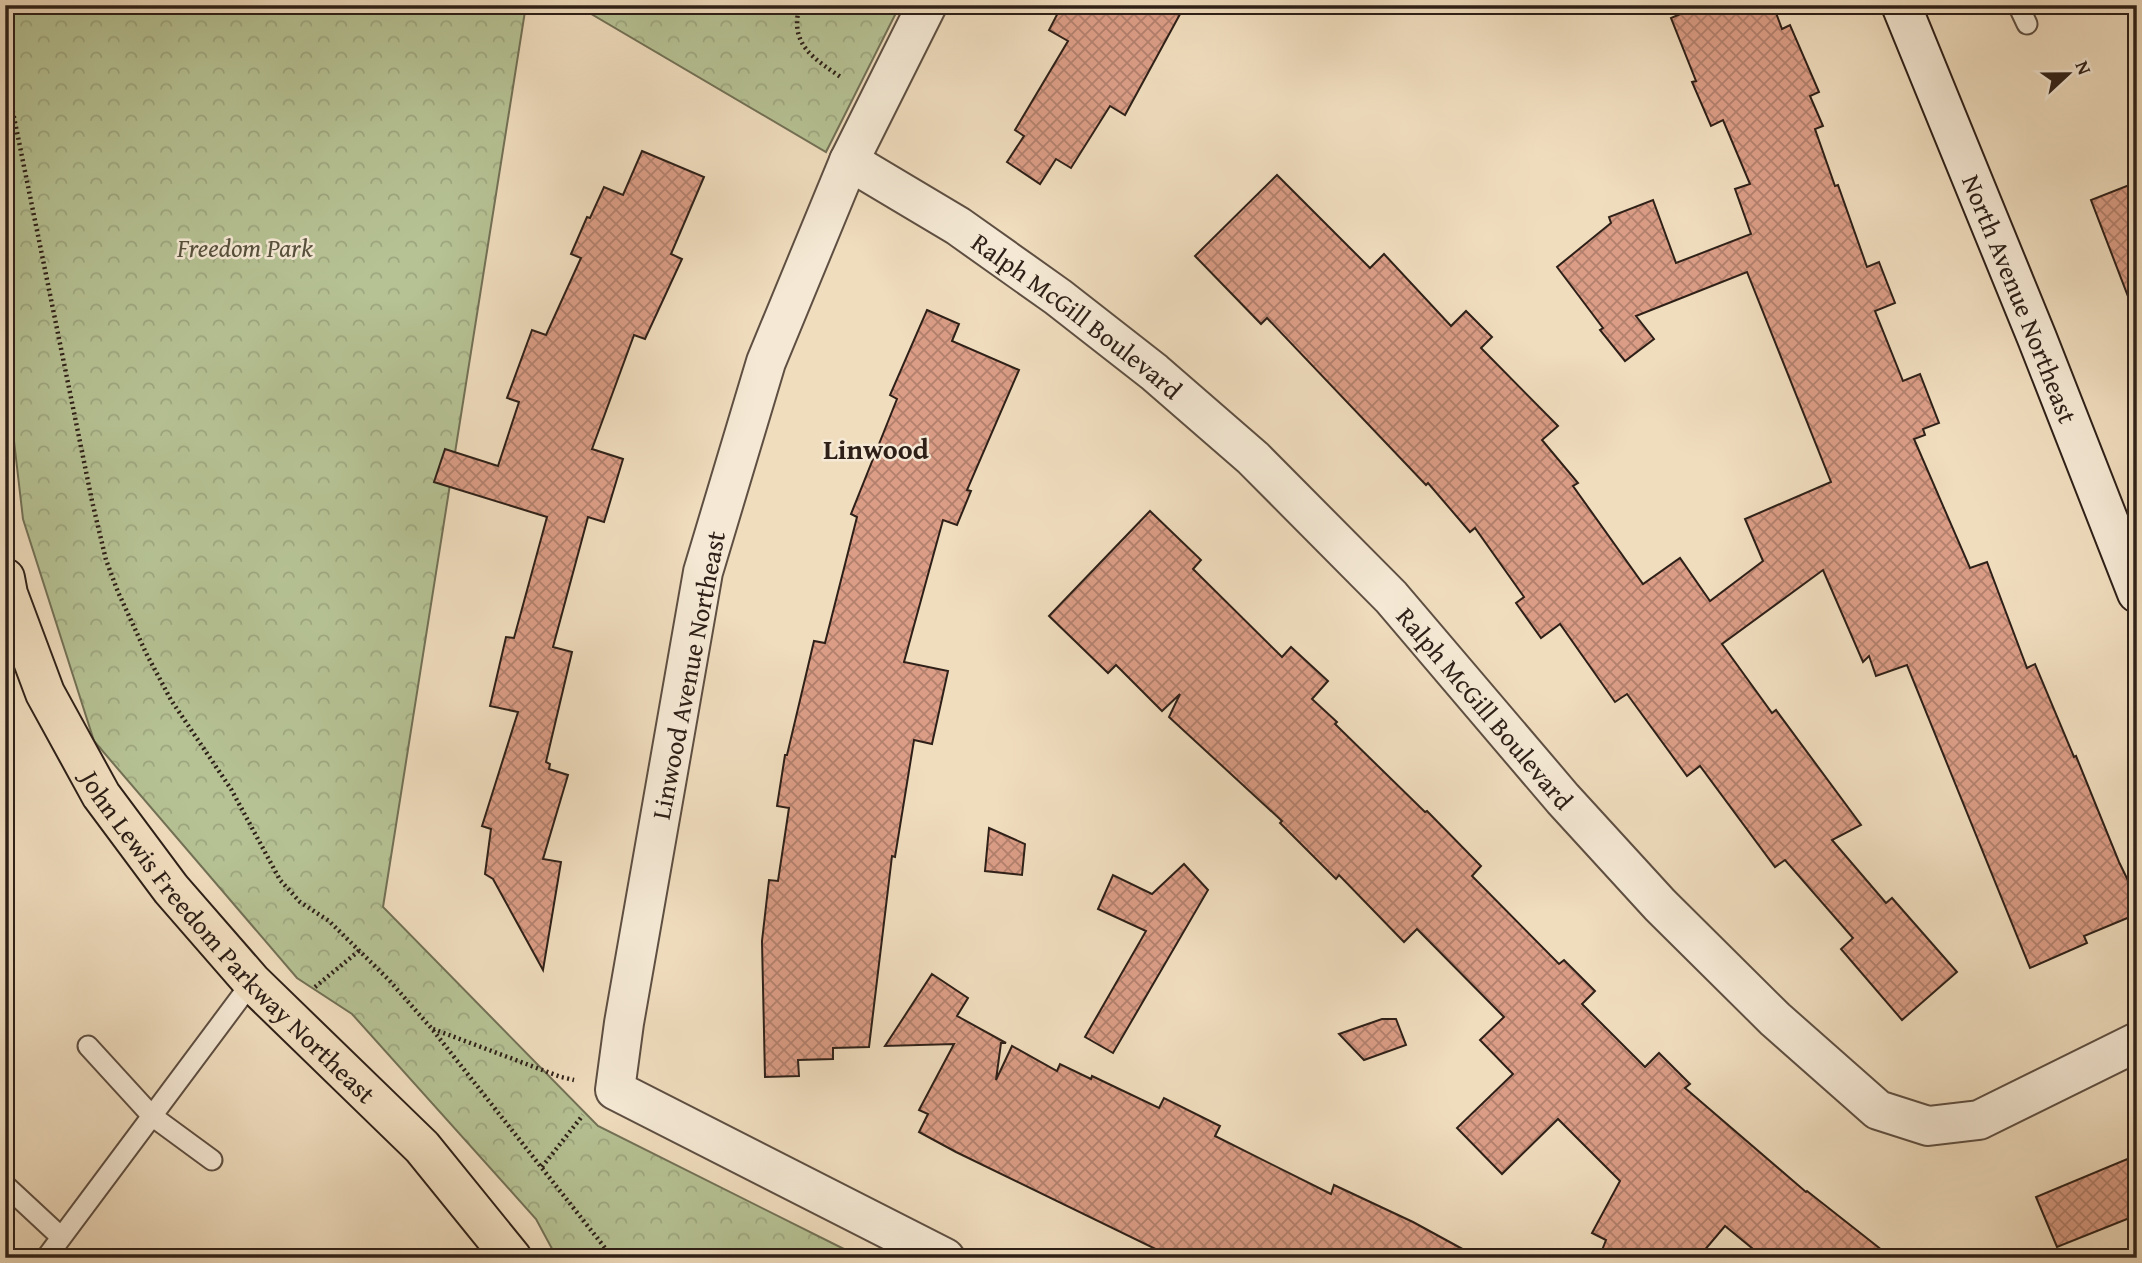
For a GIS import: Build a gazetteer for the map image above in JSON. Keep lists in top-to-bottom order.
{
  "streets": {
    "highway": ["John Lewis Freedom Parkway Northeast"],
    "street": ["North Avenue Northeast", "Ralph McGill Boulevard", "Linwood Avenue Northeast"]
  },
  "crossings": [
    ["Ralph McGill Boulevard", "Linwood Avenue Northeast"]
  ],
  "districts": ["Linwood"],
  "parks": ["Freedom Park"],
  "north": "right"
}
